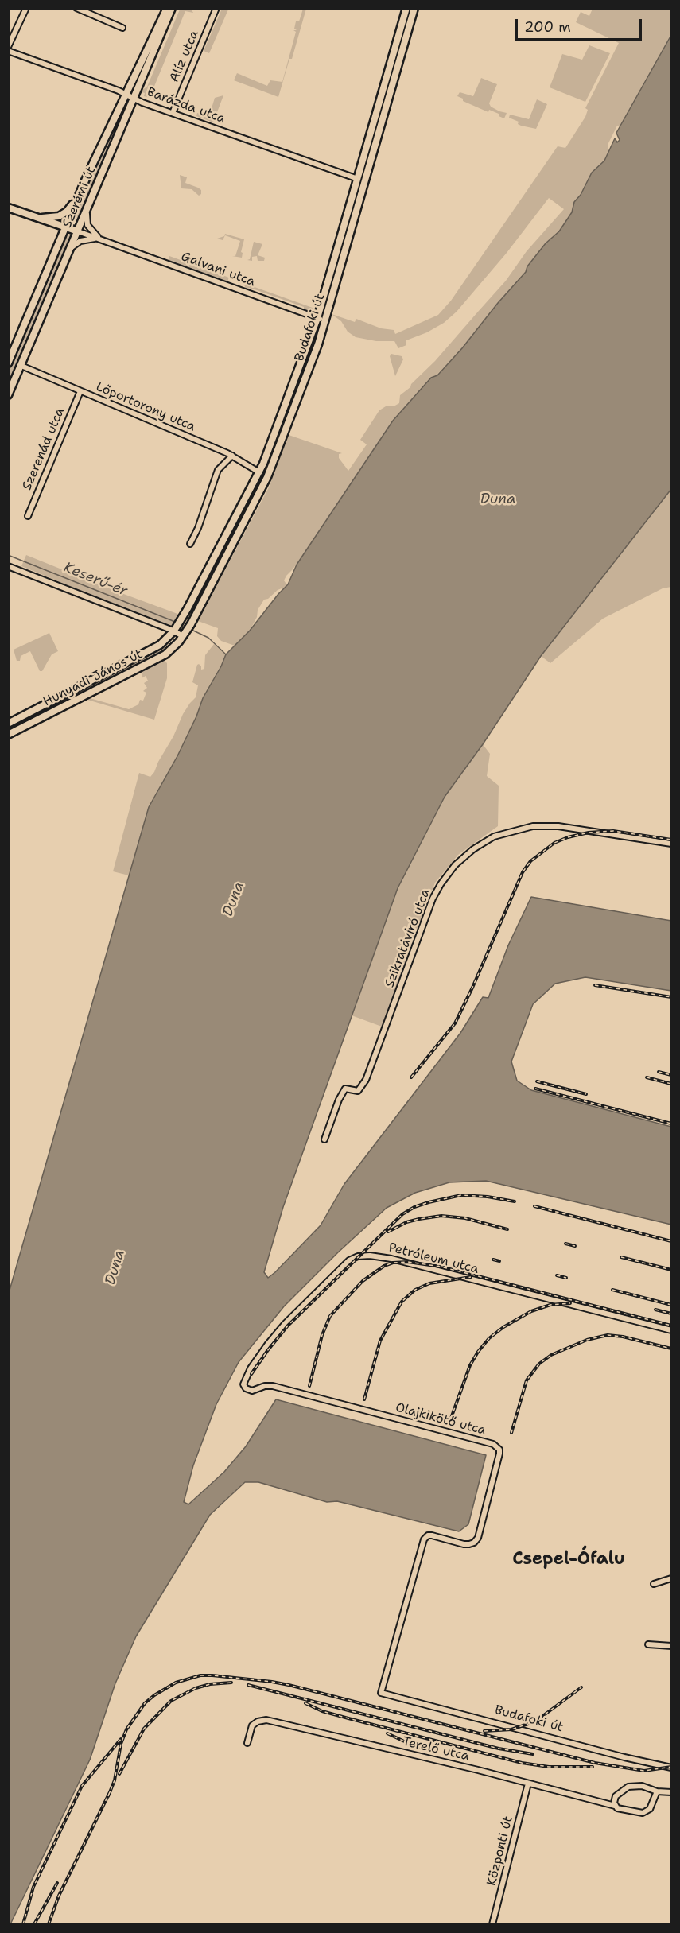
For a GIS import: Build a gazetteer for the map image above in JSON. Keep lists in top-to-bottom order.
{
  "streets": {
    "main road": [
      "Szerémi út",
      "Galvani utca",
      "Budafoki út",
      "Hunyadi János út"
    ],
    "street": [
      "Alíz utca",
      "Barázda utca",
      "Lőportorony utca",
      "Szerenád utca",
      "Szikratávíró utca",
      "Petróleum utca",
      "Olajkikötő utca",
      "Terelő utca",
      "Központi út"
    ]
  },
  "crossings": [
    ["Alíz utca", "Barázda utca"],
    ["Barázda utca", "Szerémi út"],
    ["Barázda utca", "Budafoki út"],
    ["Szerémi út", "Galvani utca"],
    ["Szerémi út", "Lőportorony utca"],
    ["Galvani utca", "Budafoki út"],
    ["Budafoki út", "Lőportorony utca"],
    ["Budafoki út", "Hunyadi János út"],
    ["Budafoki út", "Olajkikötő utca"],
    ["Lőportorony utca", "Szerenád utca"],
    ["Petróleum utca", "Olajkikötő utca"],
    ["Terelő utca", "Központi út"]
  ],
  "districts": ["Csepel-Ófalu"],
  "water": ["Duna", "Keserű-ér"],
  "scale_bar": "200 m"
}
